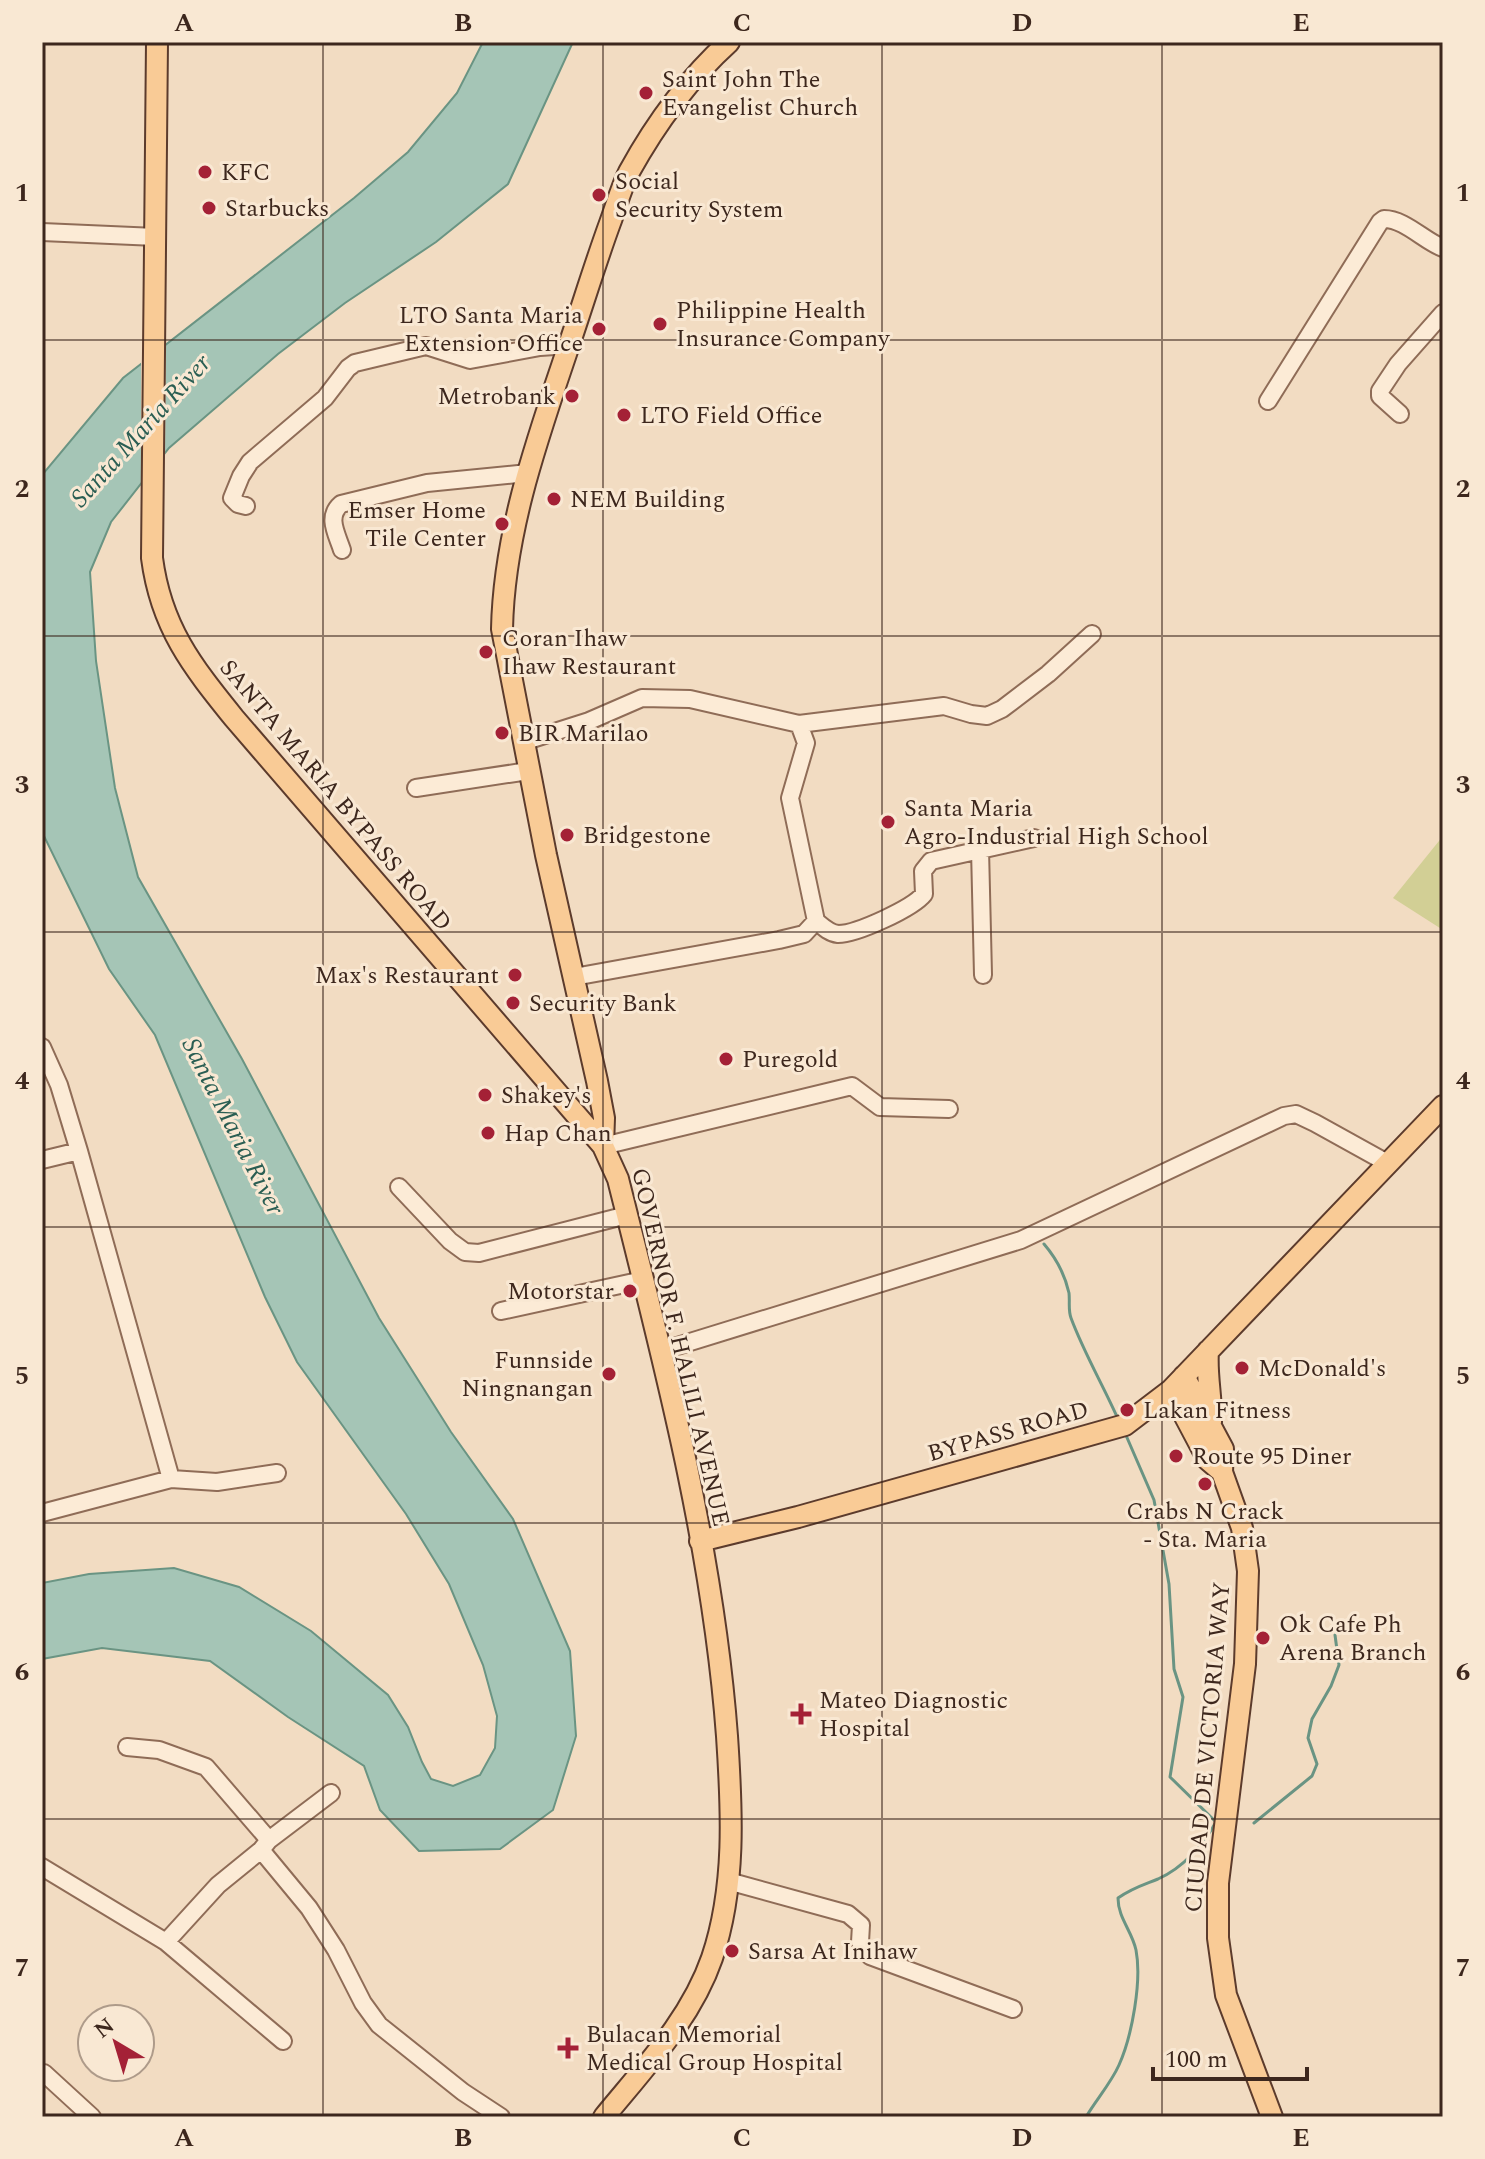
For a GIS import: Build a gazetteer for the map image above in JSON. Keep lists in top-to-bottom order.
{
  "streets": {
    "main road": [
      "SANTA MARIA BYPASS ROAD",
      "GOVERNOR F. HALILI AVENUE",
      "BYPASS ROAD",
      "CIUDAD DE VICTORIA WAY"
    ]
  },
  "crossings": [
    ["SANTA MARIA BYPASS ROAD", "GOVERNOR F. HALILI AVENUE"],
    ["GOVERNOR F. HALILI AVENUE", "BYPASS ROAD"],
    ["BYPASS ROAD", "CIUDAD DE VICTORIA WAY"]
  ],
  "water": ["Santa Maria River"],
  "places": {
    "other": [
      "Saint John The Evangelist Church",
      "KFC",
      "Social Security System",
      "Starbucks",
      "Philippine Health Insurance Company",
      "LTO Santa Maria Extension Office",
      "Metrobank",
      "LTO Field Office",
      "NEM Building",
      "Emser Home Tile Center",
      "Coran Ihaw Ihaw Restaurant",
      "BIR Marilao",
      "Santa Maria Agro-Industrial High School",
      "Bridgestone",
      "Max's Restaurant",
      "Security Bank",
      "Puregold",
      "Shakey's",
      "Hap Chan",
      "Motorstar",
      "McDonald's",
      "Funnside Ningnangan",
      "Lakan Fitness",
      "Route 95 Diner",
      "Crabs N Crack - Sta. Maria",
      "Ok Cafe Ph Arena Branch",
      "Sarsa At Inihaw"
    ],
    "health": ["Mateo Diagnostic Hospital", "Bulacan Memorial Medical Group Hospital"]
  },
  "scale_bar": "100 m",
  "north": "top left",
  "grid": {
    "columns": [
      "A",
      "B",
      "C",
      "D",
      "E"
    ],
    "rows": [
      "1",
      "2",
      "3",
      "4",
      "5",
      "6",
      "7"
    ]
  }
}
